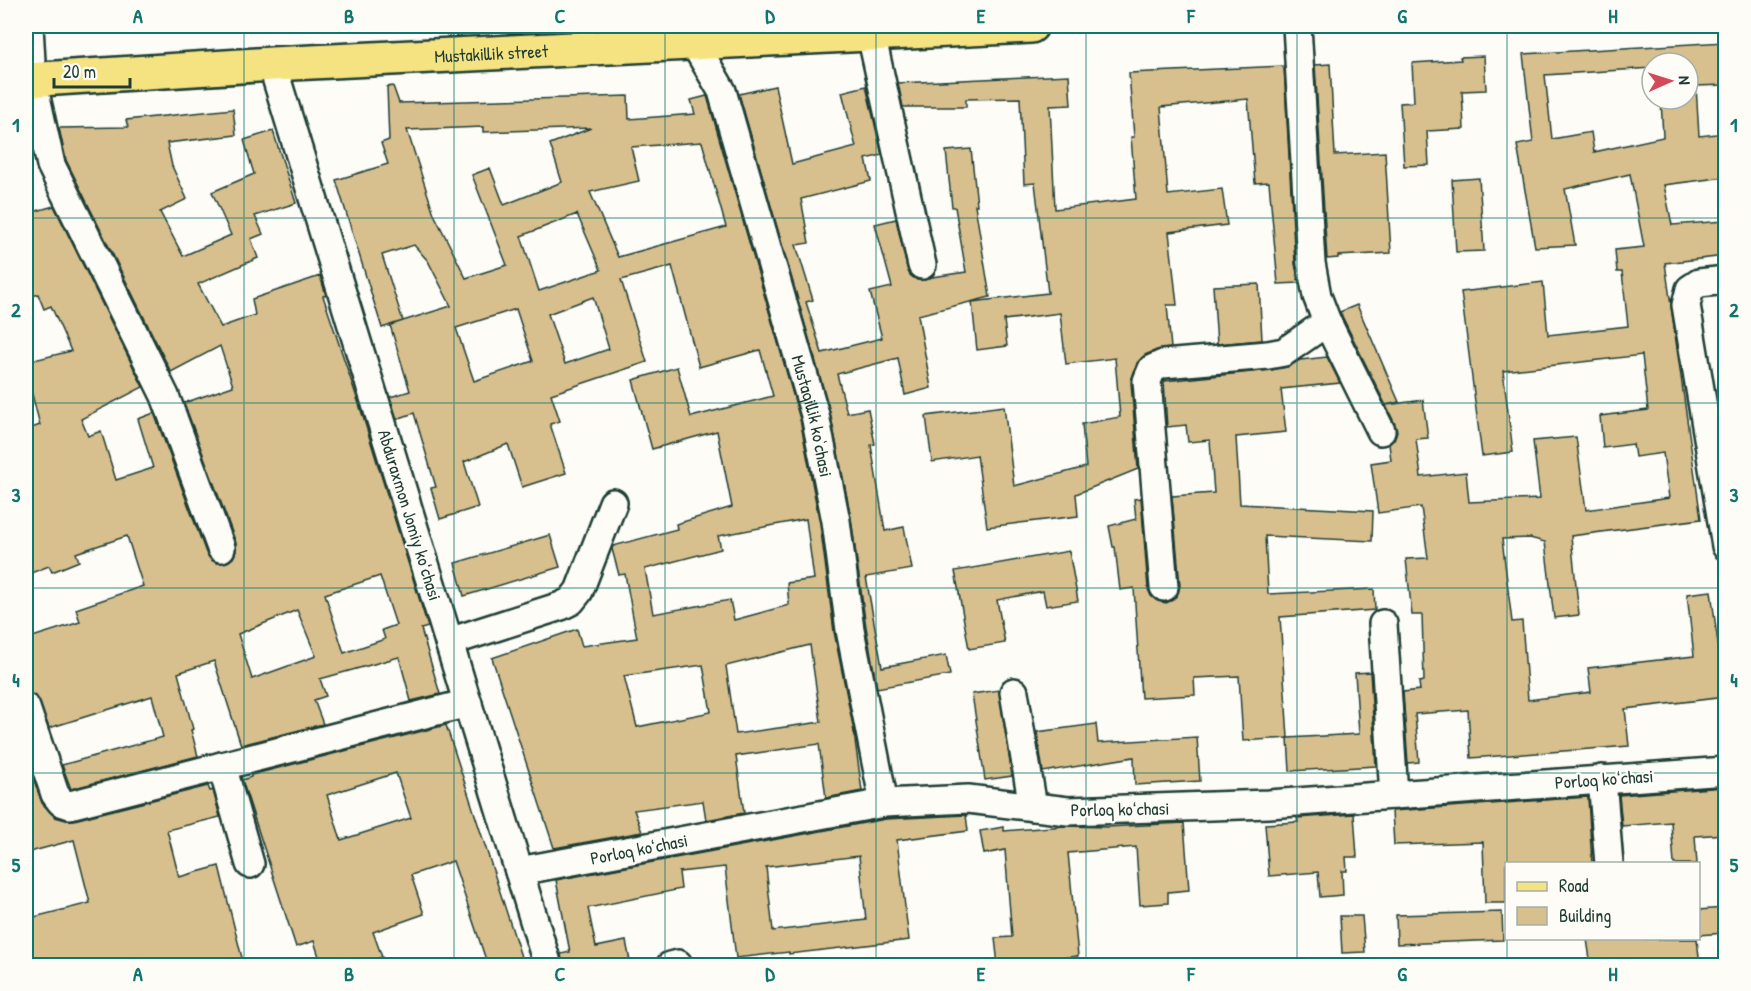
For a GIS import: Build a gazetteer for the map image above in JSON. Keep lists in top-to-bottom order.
{
  "streets": {
    "main road": ["Mustakillik street"],
    "street": ["Mustaqillik ko‘chasi", "Abduraxmon Jomiy koʻchasi", "Porloq koʻchasi"]
  },
  "crossings": [
    ["Mustakillik street", "Mustaqillik ko‘chasi"],
    ["Mustakillik street", "Abduraxmon Jomiy koʻchasi"],
    ["Mustaqillik ko‘chasi", "Porloq koʻchasi"],
    ["Abduraxmon Jomiy koʻchasi", "Porloq koʻchasi"]
  ],
  "legend": ["Road", "Building"],
  "scale_bar": "20 m",
  "north": "right",
  "grid": {
    "columns": [
      "A",
      "B",
      "C",
      "D",
      "E",
      "F",
      "G",
      "H"
    ],
    "rows": [
      "1",
      "2",
      "3",
      "4",
      "5"
    ]
  }
}
